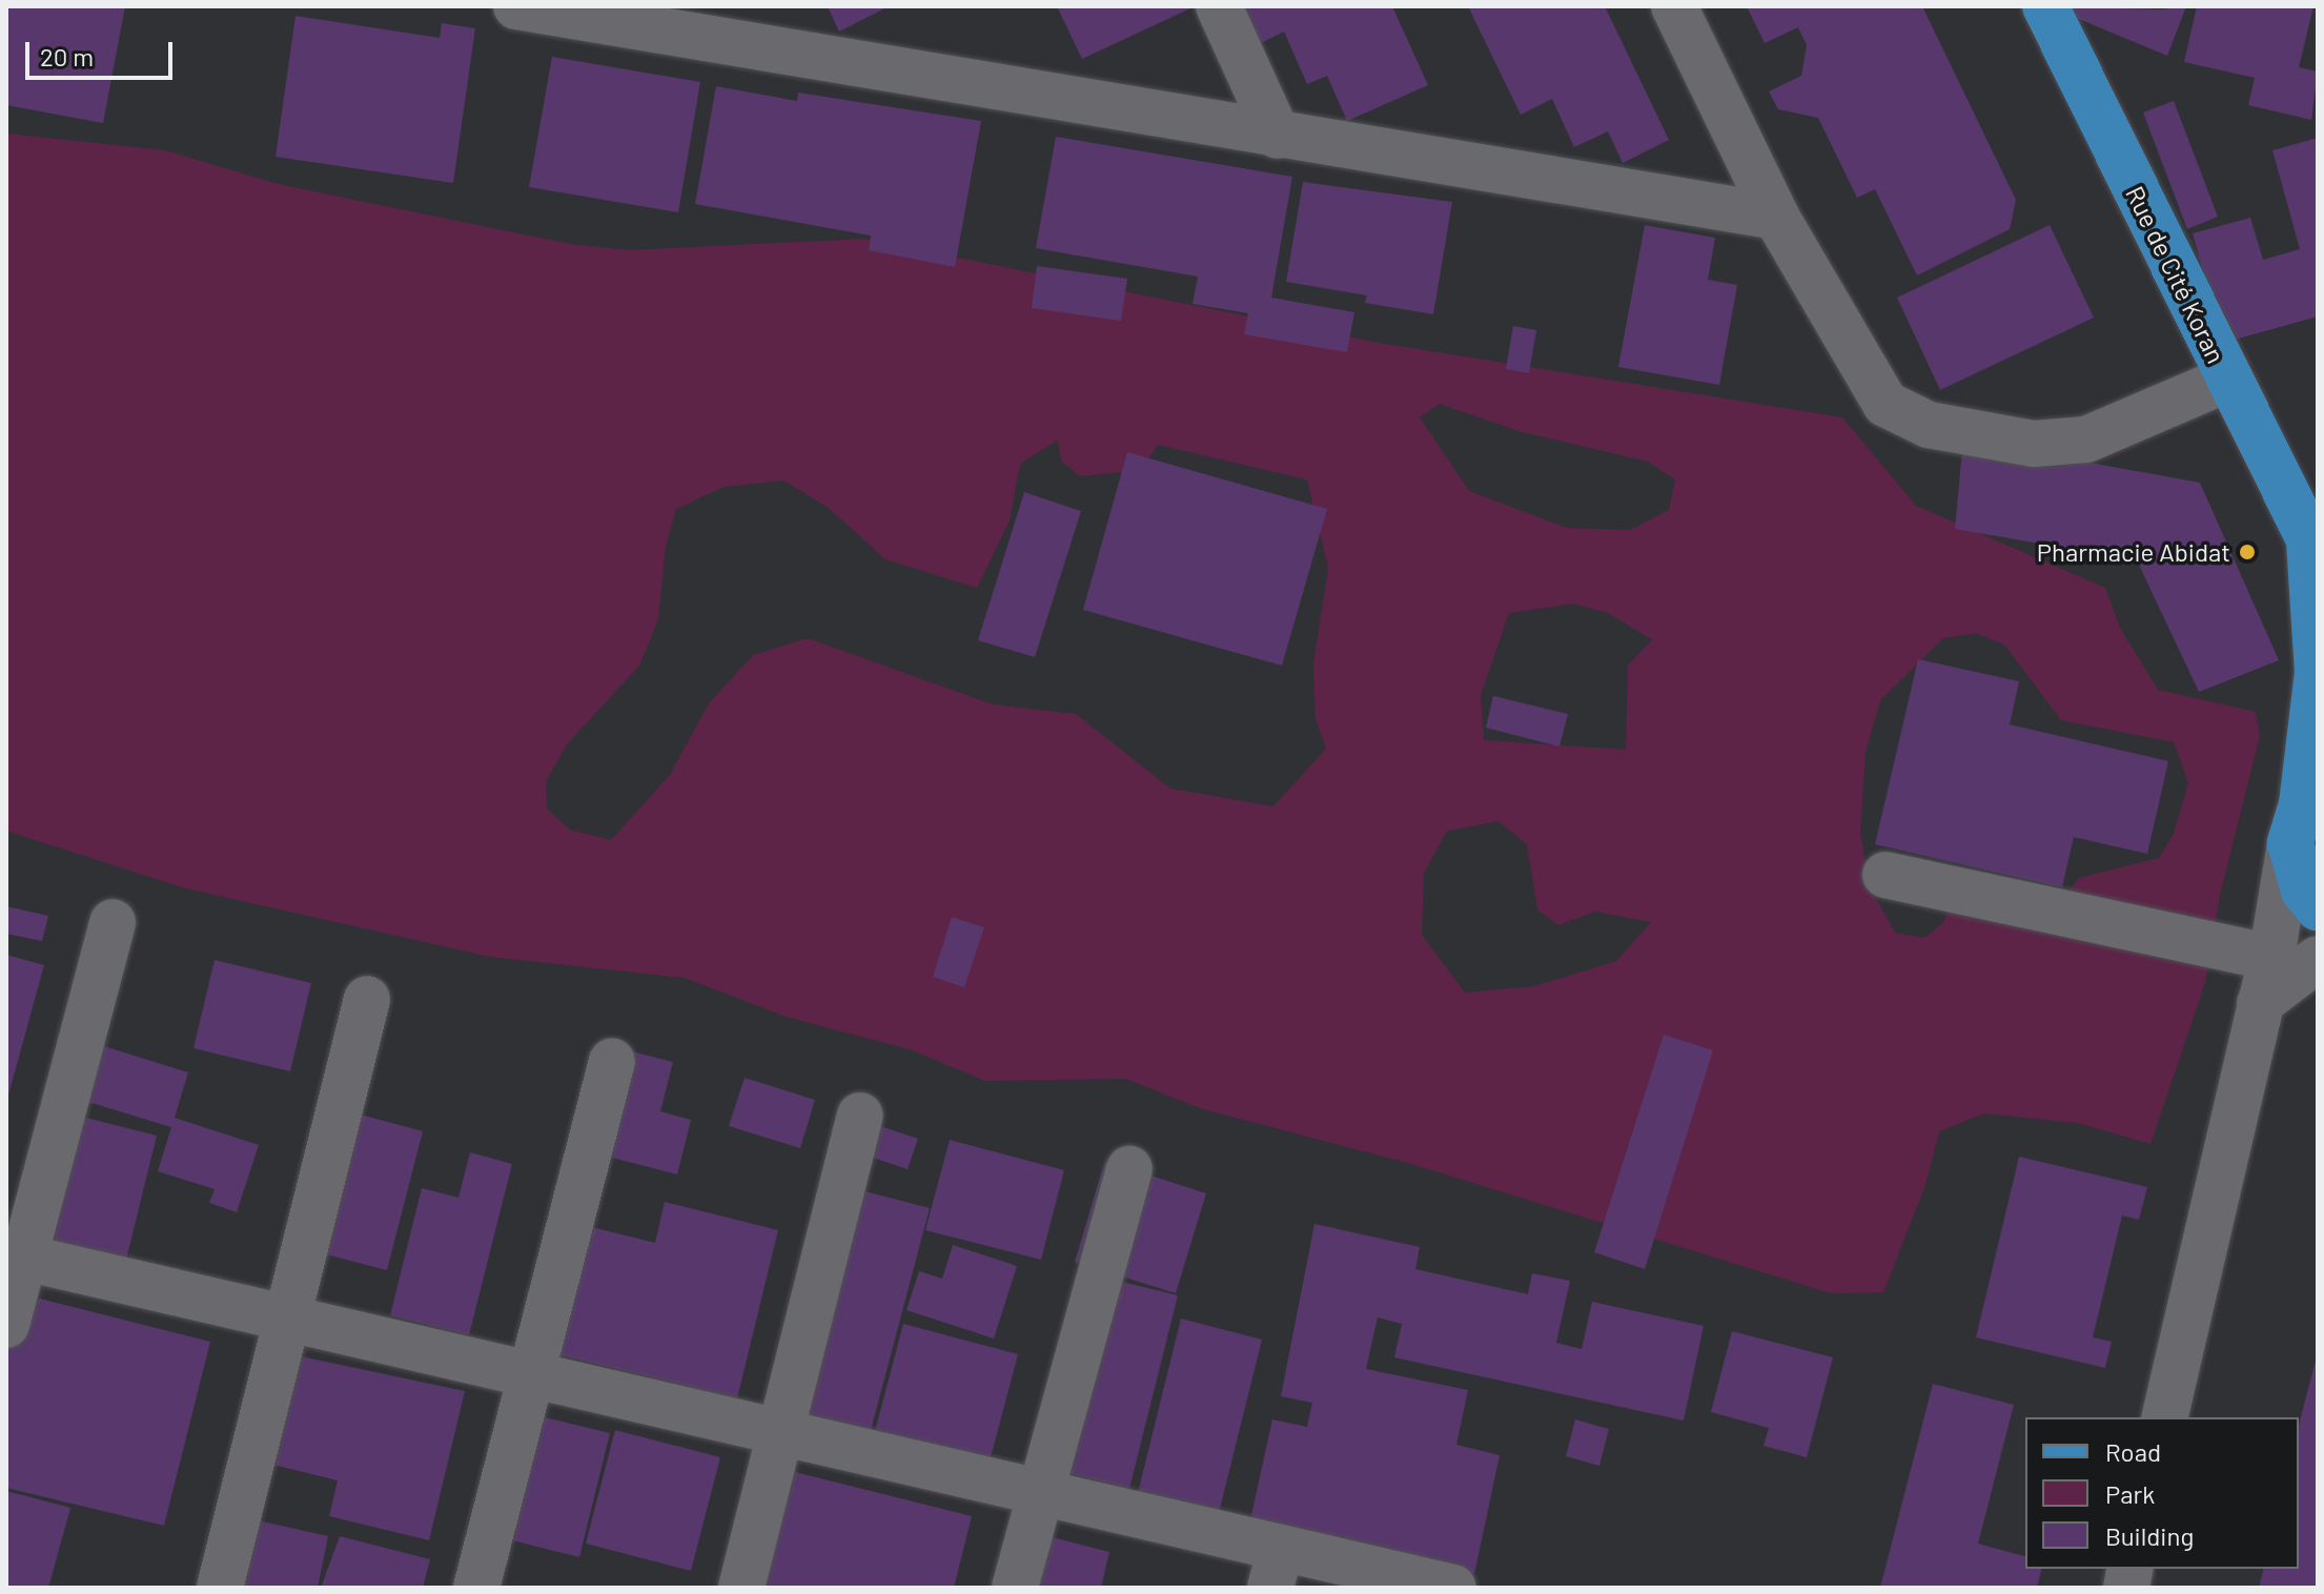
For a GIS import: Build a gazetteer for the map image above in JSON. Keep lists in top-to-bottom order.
{
  "streets": {
    "main road": ["Rue de Cité Koran"]
  },
  "places": ["Pharmacie Abidat"],
  "legend": ["Road", "Park", "Building"],
  "scale_bar": "20 m"
}
